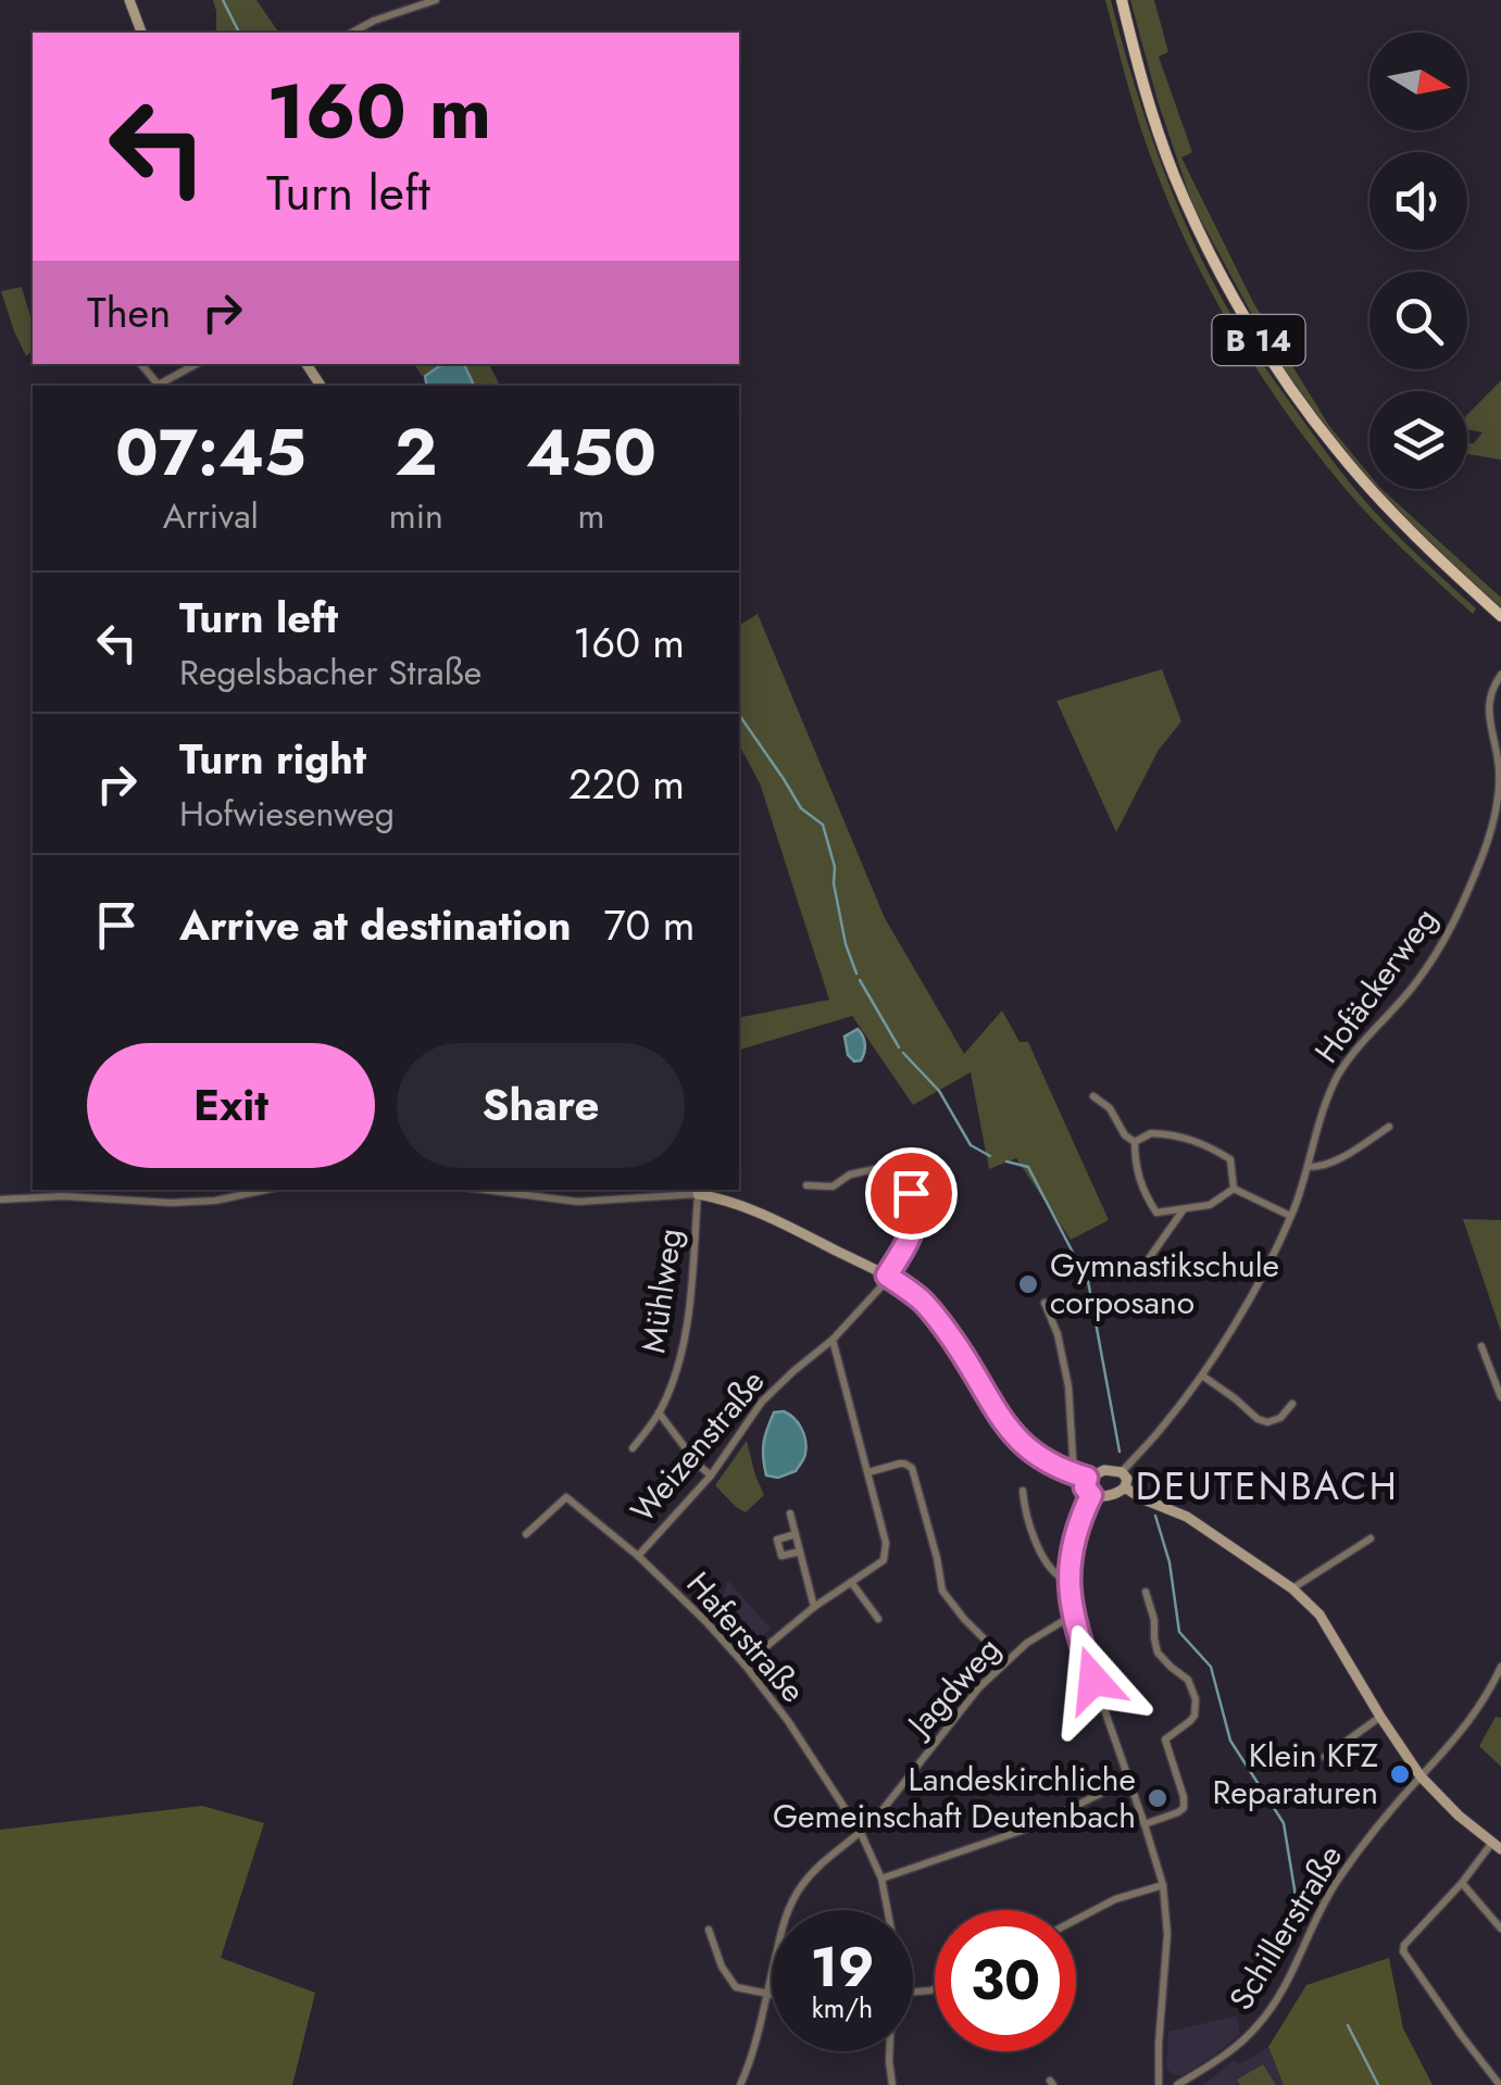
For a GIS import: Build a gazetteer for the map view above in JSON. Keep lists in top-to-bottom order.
{
  "streets": {
    "main road": ["B 14"],
    "street": [
      "Hofäckerweg",
      "Mühlweg",
      "Weizenstraße",
      "Haferstraße",
      "Jagdweg",
      "Schillerstraße"
    ]
  },
  "crossings": [
    ["Weizenstraße", "Haferstraße"],
    ["Haferstraße", "Jagdweg"]
  ],
  "districts": ["DEUTENBACH"],
  "places": ["Gymnastikschule corposano", "Klein KFZ Reparaturen", "Landeskirchliche Gemeinschaft Deutenbach"],
  "north": "right",
  "page": {
    "turn": ["160 m", "Turn left"],
    "then": "Then",
    "eta": [
      "07:45",
      "Arrival",
      "2",
      "min",
      "450",
      "m"
    ],
    "list": [
      {
        "name": "Turn left",
        "note": "Regelsbacher Straße",
        "value": "160 m"
      },
      {
        "name": "Turn right",
        "note": "Hofwiesenweg",
        "value": "220 m"
      },
      {
        "name": "Arrive at destination",
        "value": "70 m"
      }
    ],
    "buttons": ["Exit", "Share"],
    "speed": "19 km/h",
    "limit": "30"
  }
}
